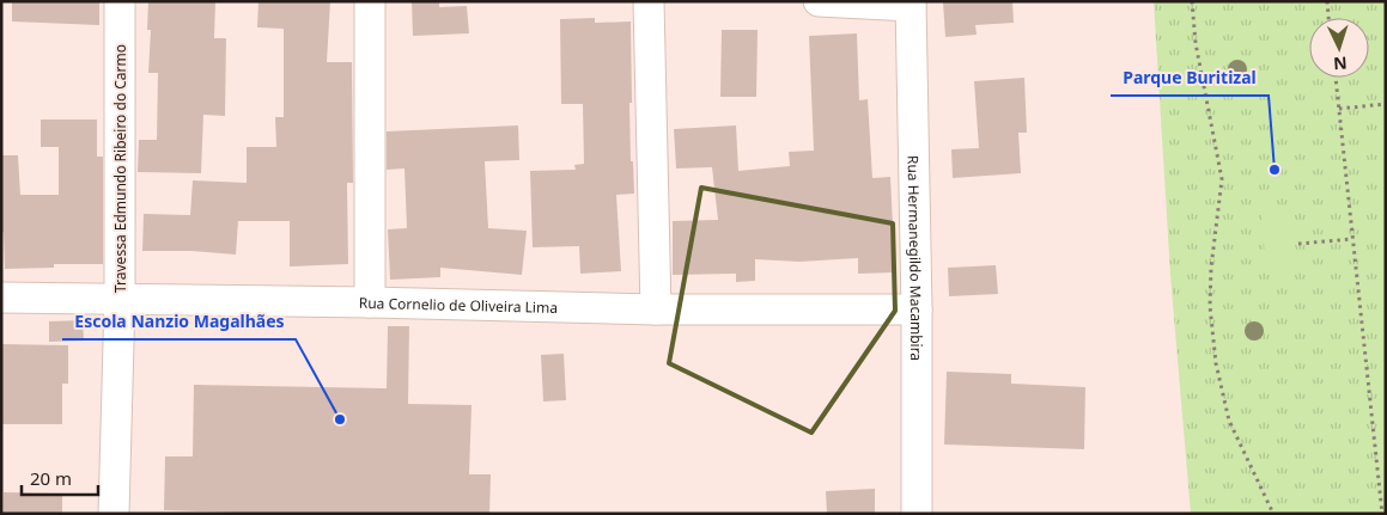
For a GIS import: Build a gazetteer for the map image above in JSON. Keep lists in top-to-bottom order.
{
  "streets": {
    "street": ["Travessa Edmundo Ribeiro do Carmo", "Rua Hermanegildo Macambira", "Rua Cornelio de Oliveira Lima"]
  },
  "crossings": [
    ["Travessa Edmundo Ribeiro do Carmo", "Rua Cornelio de Oliveira Lima"],
    ["Rua Hermanegildo Macambira", "Rua Cornelio de Oliveira Lima"]
  ],
  "places": ["Parque Buritizal", "Escola Nanzio Magalhães"],
  "scale_bar": "20 m",
  "north": "bottom"
}
